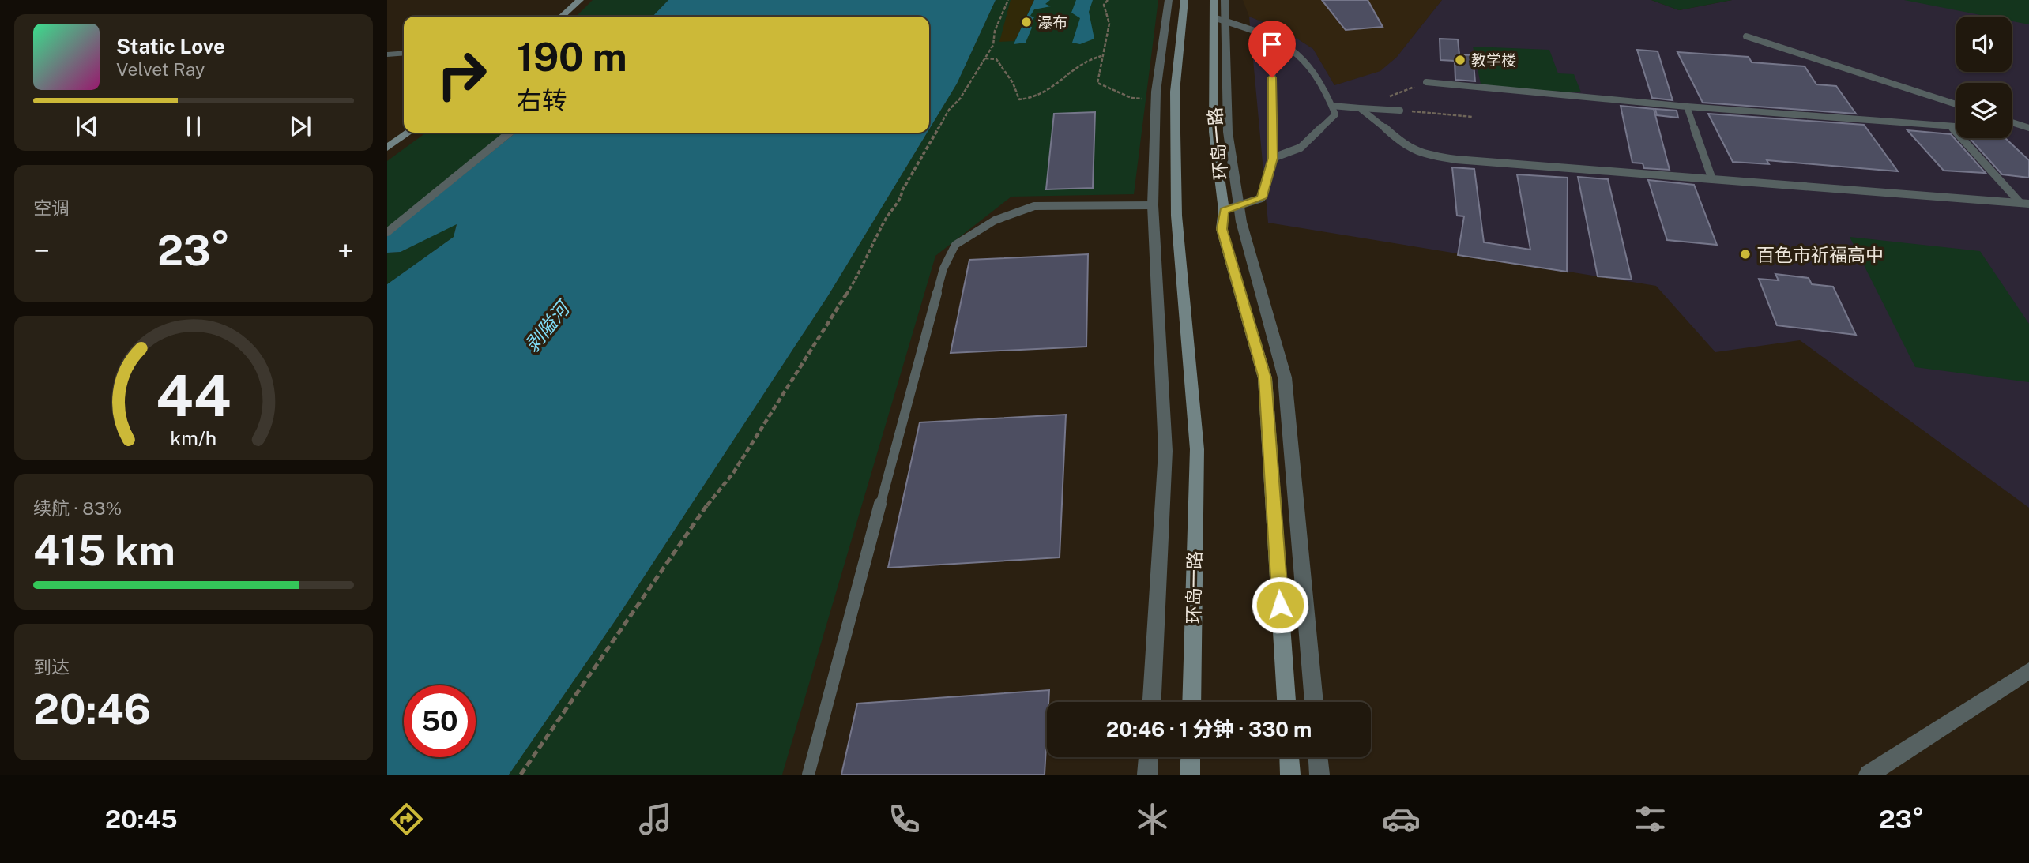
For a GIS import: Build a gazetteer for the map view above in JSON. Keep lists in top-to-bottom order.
{
  "streets": {
    "main road": ["环岛一路"]
  },
  "water": ["剥隘河"],
  "places": ["瀑布", "教学楼", "百色市祈福高中"],
  "page": {
    "turn": ["190 m", "右转"],
    "song": ["Static Love", "Velvet Ray"],
    "tile": [
      "空调",
      ["续航 · 83%", "415 km"],
      ["到达", "20:46"]
    ],
    "heat": ["−", "23°", "+"],
    "limit": "50",
    "trip": "20:46 · 1 分钟 · 330 m",
    "tabs": ["20:45", "23°"],
    "gauge": ["44", "km/h"]
  }
}
